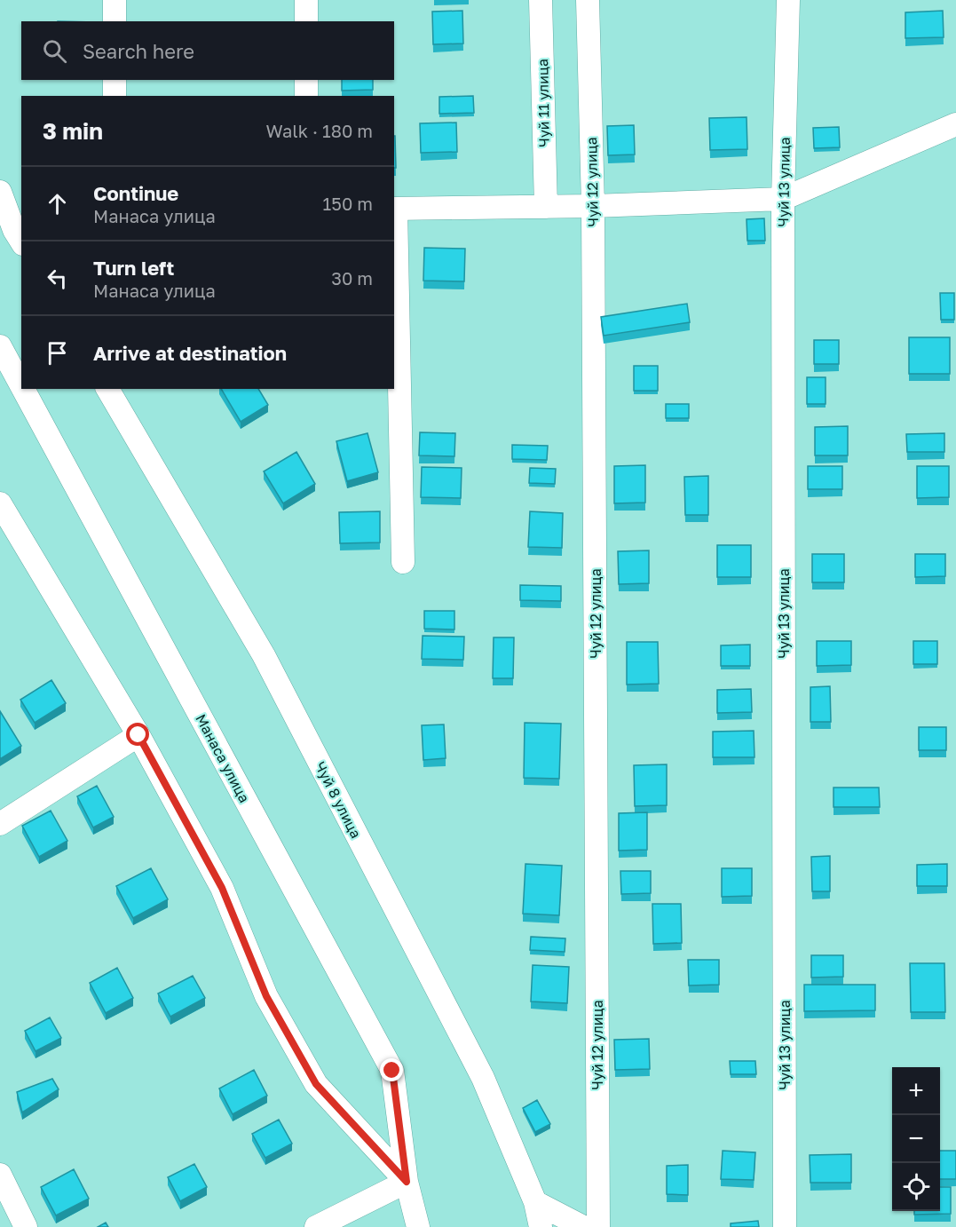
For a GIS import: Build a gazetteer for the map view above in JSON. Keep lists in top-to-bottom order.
{
  "streets": {
    "street": [
      "Чуй 11 улица",
      "Чуй 12 улица",
      "Чуй 13 улица",
      "Манаса улица",
      "Чуй 8 улица"
    ]
  },
  "page": {
    "search": "Search here",
    "heading": ["3 min", "Walk · 180 m"],
    "list": [
      ["Continue", "Манаса улица", "150 m"],
      ["Turn left", "Манаса улица", "30 m"],
      "Arrive at destination"
    ],
    "map_buttons": ["+", "−"]
  }
}
